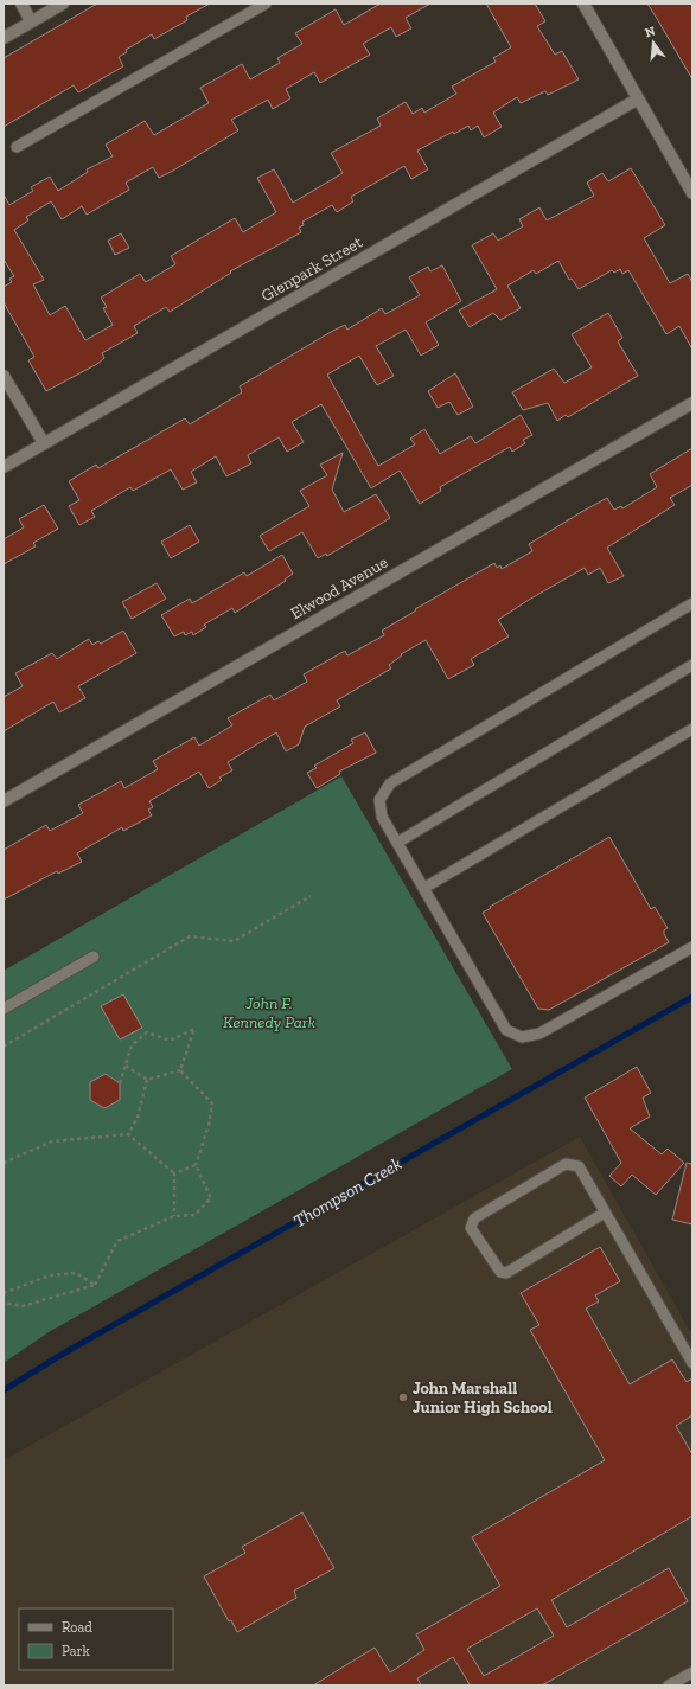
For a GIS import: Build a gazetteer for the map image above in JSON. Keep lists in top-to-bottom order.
{
  "streets": {
    "street": ["Glenpark Street", "Elwood Avenue"]
  },
  "water": ["Thompson Creek"],
  "parks": ["John F. Kennedy Park"],
  "places": ["John Marshall Junior High School"],
  "legend": ["Road", "Park"],
  "north": "top"
}
